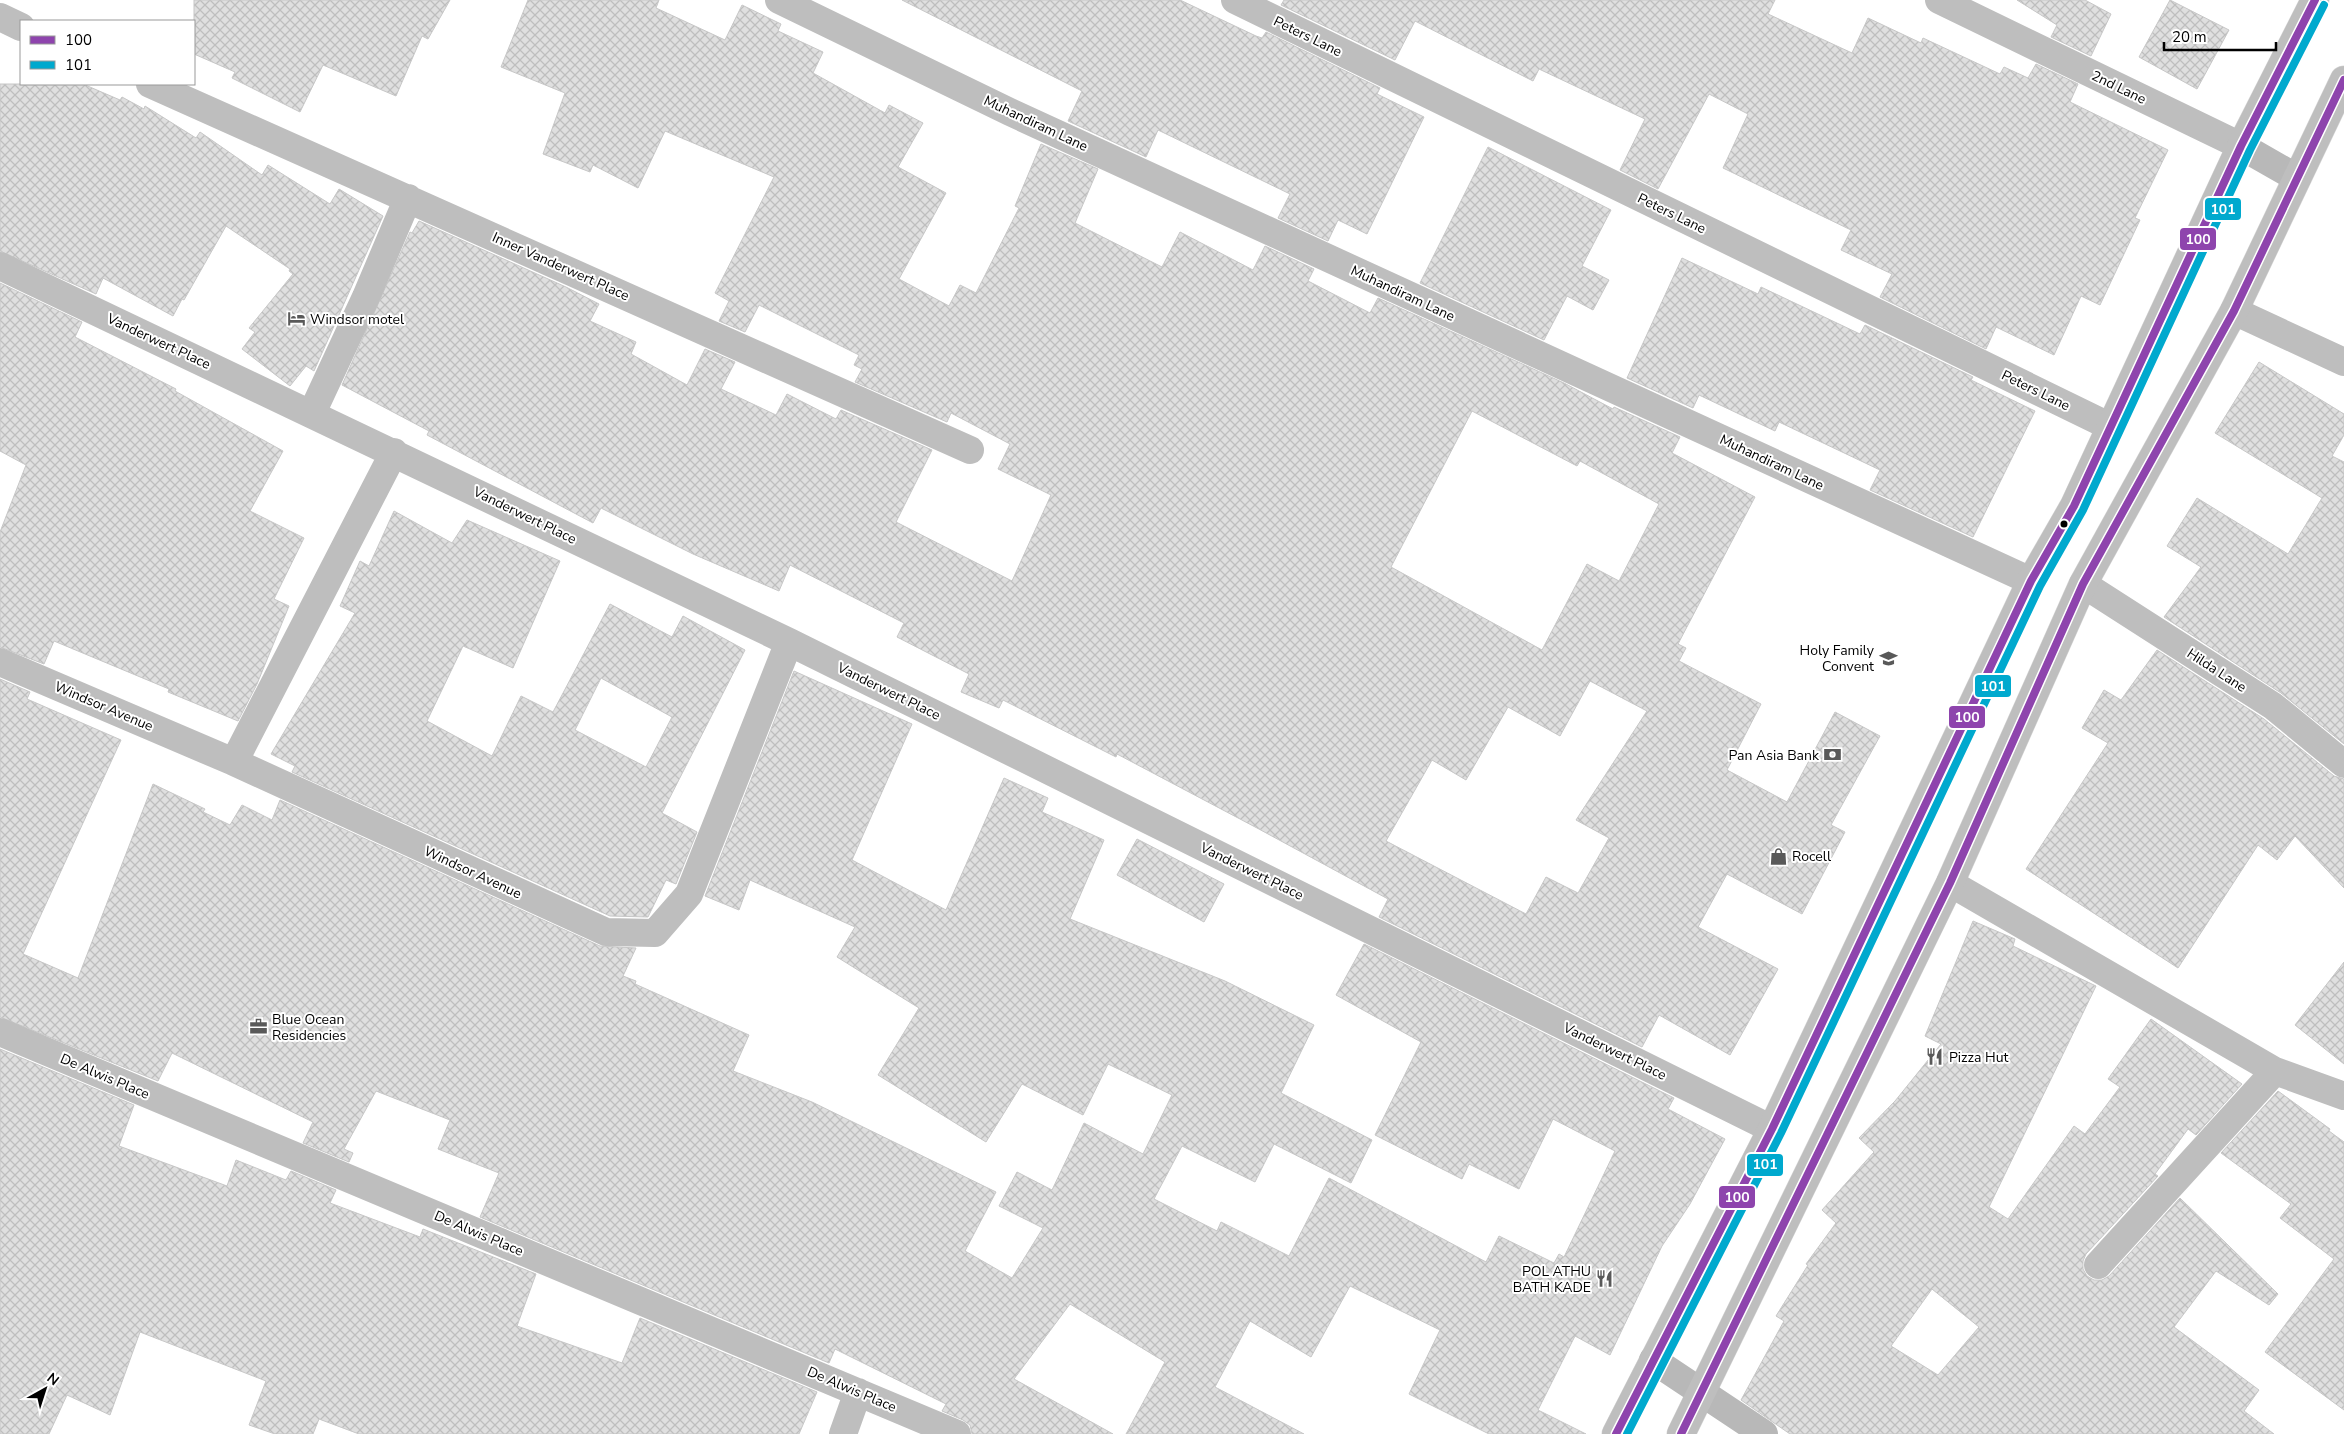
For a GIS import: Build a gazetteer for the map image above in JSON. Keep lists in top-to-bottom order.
{
  "streets": {
    "main road": [
      "Peters Lane",
      "2nd Lane",
      "Muhandiram Lane",
      "Inner Vanderwert Place",
      "Vanderwert Place",
      "Hilda Lane",
      "Windsor Avenue",
      "De Alwis Place"
    ]
  },
  "crossings": [
    ["Vanderwert Place", "Windsor Avenue"]
  ],
  "places": {
    "hotel": ["Windsor motel"],
    "school or university": ["Holy Family Convent"],
    "bank": ["Pan Asia Bank"],
    "shop": ["Rocell"],
    "office": ["Blue Ocean Residencies"],
    "restaurant": ["Pizza Hut", "POL ATHU BATH KADE"]
  },
  "lines": ["transit line 100", "transit line 101"],
  "legend": ["100", "101"],
  "scale_bar": "20 m",
  "north": "top right"
}
